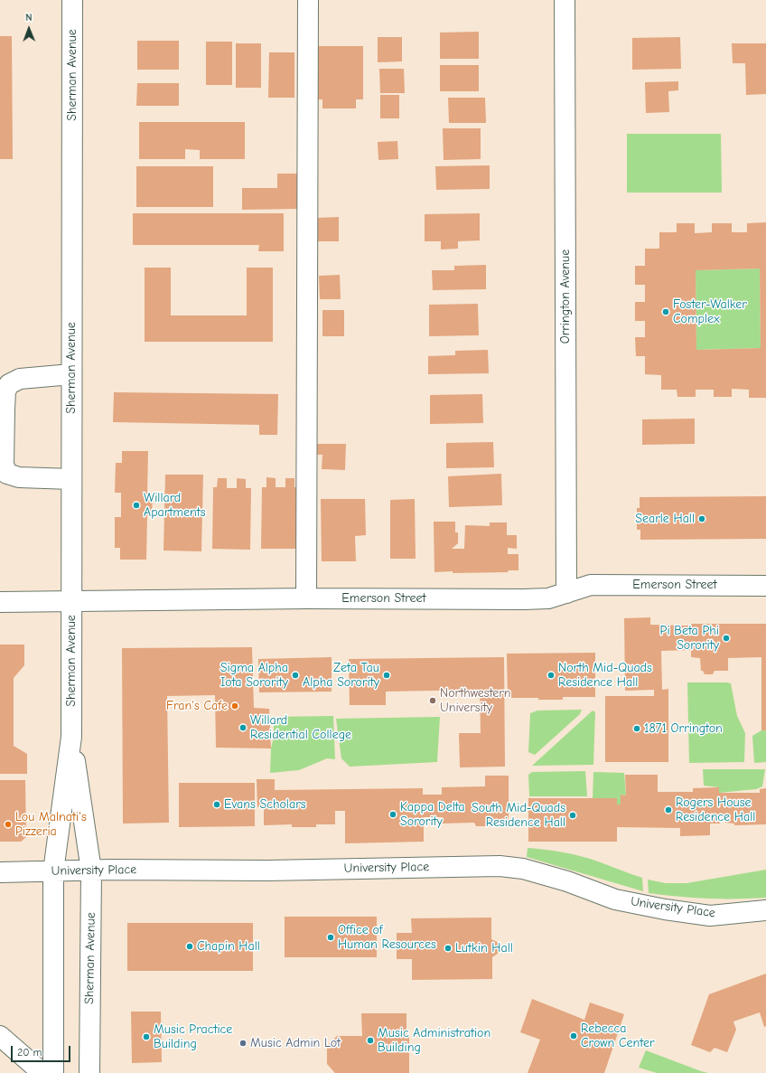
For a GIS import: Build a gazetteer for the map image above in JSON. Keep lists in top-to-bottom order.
{
  "streets": {
    "street": [
      "Sherman Avenue",
      "Orrington Avenue",
      "Emerson Street",
      "University Place"
    ]
  },
  "crossings": [
    ["Sherman Avenue", "Emerson Street"],
    ["Sherman Avenue", "University Place"],
    ["Orrington Avenue", "Emerson Street"]
  ],
  "places": [
    "Foster-Walker Complex",
    "Willard Apartments",
    "Searle Hall",
    "Pi Beta Phi Sorority",
    "Sigma Alpha Iota Sorority",
    "Zeta Tau Alpha Sorority",
    "North Mid-Quads Residence Hall",
    "Northwestern University",
    "Fran's Cafe",
    "Willard Residential College",
    "1871 Orrington",
    "Evans Scholars",
    "Rogers House Residence Hall",
    "Kappa Delta Sorority",
    "South Mid-Quads Residence Hall",
    "Lou Malnati's Pizzeria",
    "Office of Human Resources",
    "Chapin Hall",
    "Lutkin Hall",
    "Rebecca Crown Center",
    "Music Practice Building",
    "Music Administration Building",
    "Music Admin Lot"
  ],
  "scale_bar": "20 m",
  "north": "top"
}
